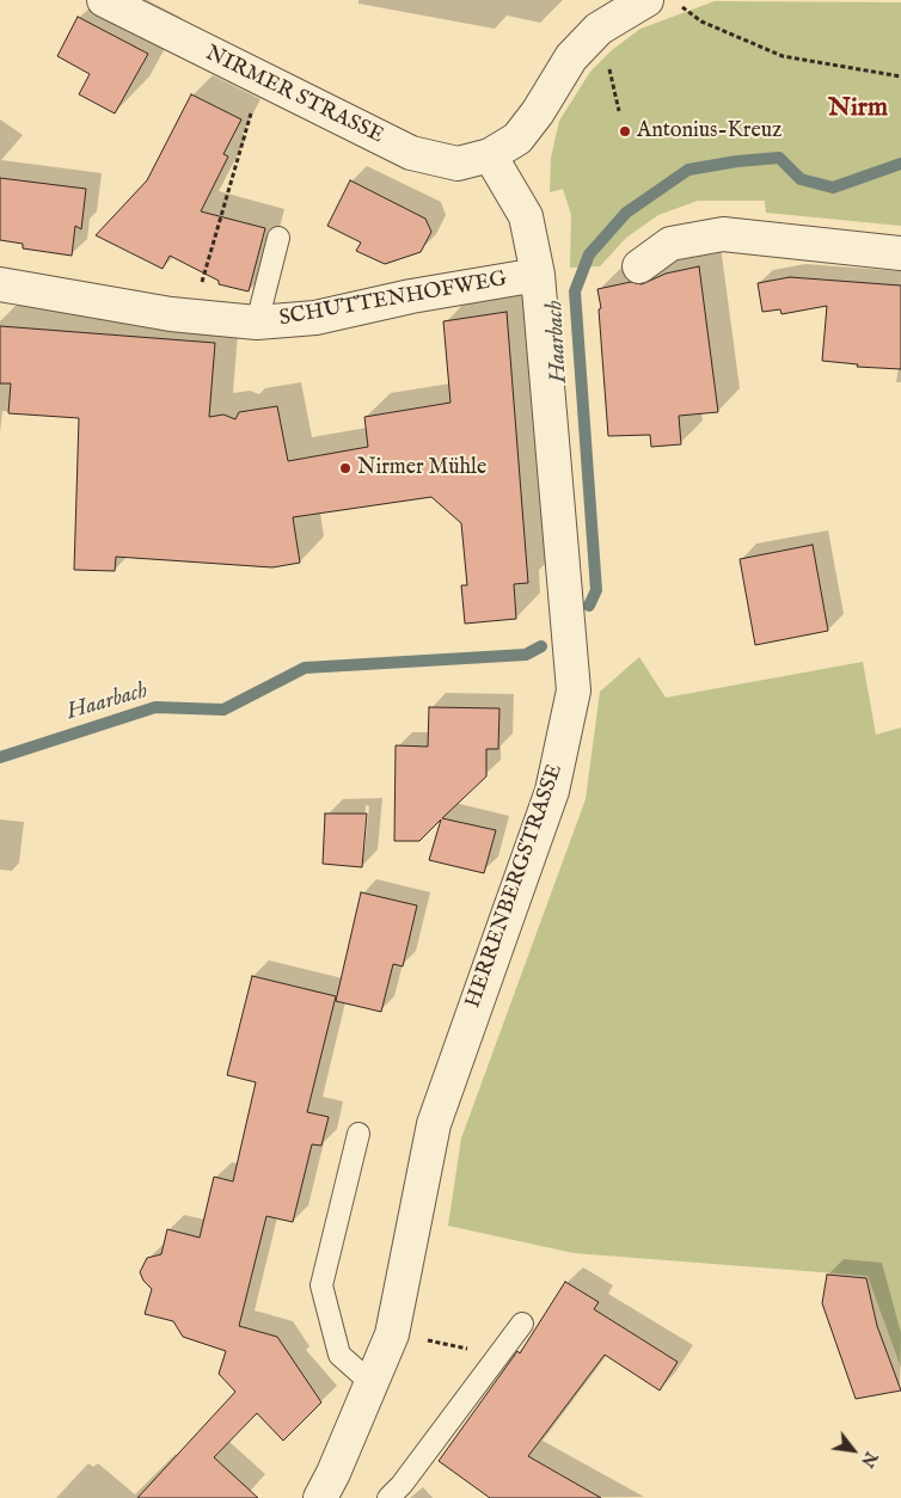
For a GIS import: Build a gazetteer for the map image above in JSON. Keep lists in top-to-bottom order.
{
  "streets": {
    "street": ["NIRMER STRASSE", "SCHUTTENHOFWEG", "HERRENBERGSTRASSE"]
  },
  "crossings": [
    ["NIRMER STRASSE", "HERRENBERGSTRASSE"],
    ["SCHUTTENHOFWEG", "HERRENBERGSTRASSE"]
  ],
  "districts": ["Nirm"],
  "water": ["Haarbach"],
  "places": ["Antonius-Kreuz", "Nirmer Mühle"],
  "north": "bottom right"
}
